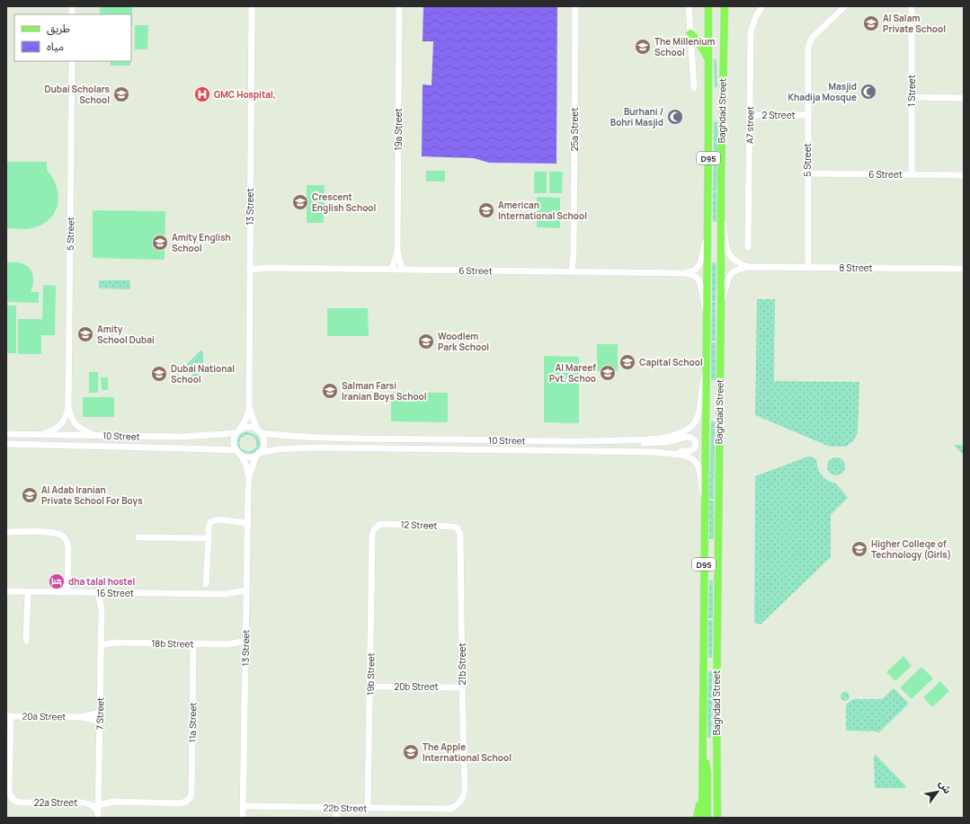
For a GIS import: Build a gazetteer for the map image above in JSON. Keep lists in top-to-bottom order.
{
  "streets": {
    "main road": ["Baghdad Street", "D95"],
    "street": [
      "1 Street",
      "2 Street",
      "A7 street",
      "19a Street",
      "25a Street",
      "5 Street",
      "6 Street",
      "13 Street",
      "8 Street",
      "10 Street",
      "12 Street",
      "16 Street",
      "18b Street",
      "21b Street",
      "19b Street",
      "20b Street",
      "7 Street",
      "20a Street",
      "11a Street",
      "22a Street",
      "22b Street"
    ]
  },
  "crossings": [
    ["1 Street", "6 Street"],
    ["Baghdad Street", "6 Street"],
    ["Baghdad Street", "8 Street"],
    ["Baghdad Street", "10 Street"],
    ["2 Street", "A7 street"],
    ["2 Street", "5 Street"],
    ["19a Street", "6 Street"],
    ["25a Street", "6 Street"],
    ["5 Street", "6 Street"],
    ["5 Street", "8 Street"],
    ["5 Street", "10 Street"],
    ["6 Street", "13 Street"],
    ["13 Street", "10 Street"],
    ["13 Street", "16 Street"],
    ["13 Street", "18b Street"],
    ["13 Street", "22b Street"],
    ["12 Street", "21b Street"],
    ["12 Street", "19b Street"],
    ["16 Street", "7 Street"],
    ["18b Street", "7 Street"],
    ["18b Street", "11a Street"],
    ["21b Street", "20b Street"],
    ["21b Street", "22b Street"],
    ["19b Street", "20b Street"],
    ["19b Street", "22b Street"],
    ["7 Street", "20a Street"],
    ["7 Street", "22a Street"],
    ["20a Street", "22a Street"]
  ],
  "places": {
    "school or university": [
      "Al Salam Private School",
      "The Millenium School",
      "Dubai Scholars School",
      "Crescent English School",
      "American International School",
      "Amity English School",
      "Amity School Dubai",
      "Woodlem Park School",
      "Capital School",
      "Al Mareef Pvt. Schoo",
      "Dubai National School",
      "Salman Farsi Iranian Boys School",
      "Al Adab Iranian Private School For Boys",
      "Higher College of Technology (Girls)",
      "The Apple International School"
    ],
    "mosque": ["Masjid Khadija Mosque", "Burhani / Bohri Masjid"],
    "hospital": ["GMC Hospital,"],
    "hotel": ["dha talal hostel"]
  },
  "legend": ["طريق", "مياه"],
  "north": "top right"
}
